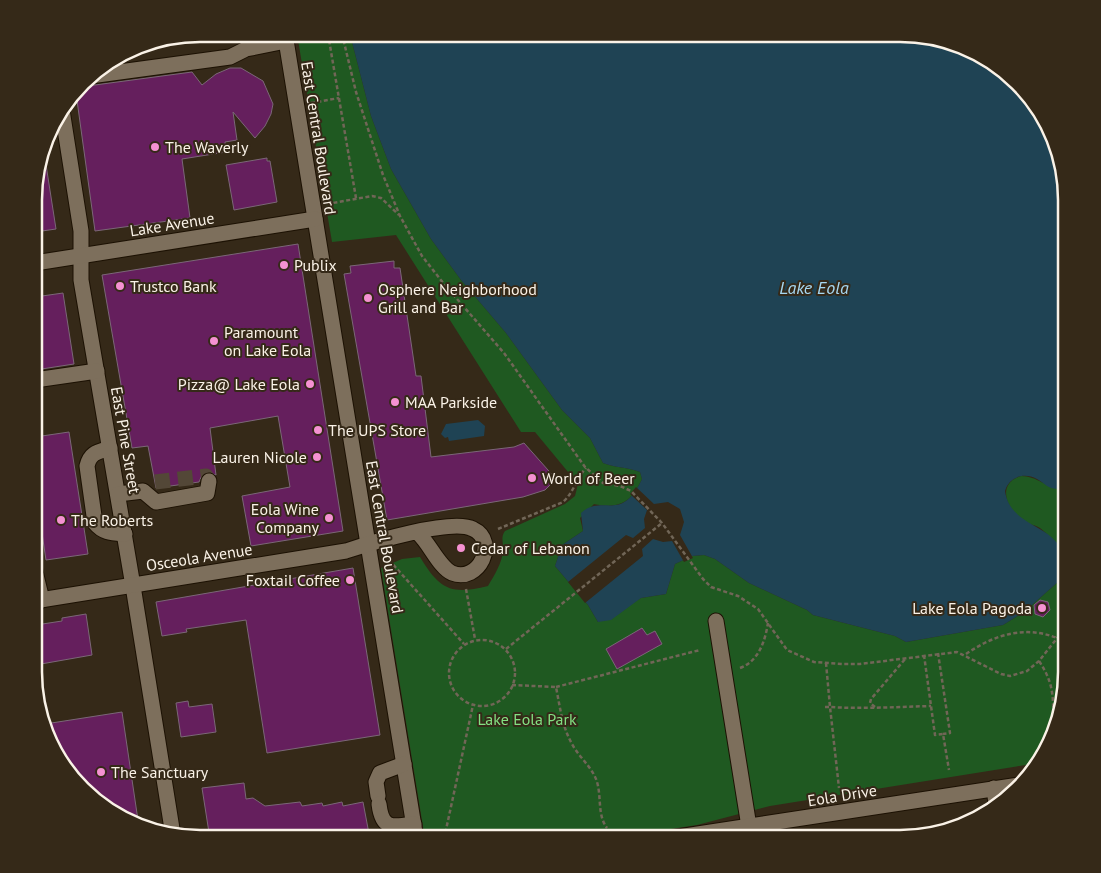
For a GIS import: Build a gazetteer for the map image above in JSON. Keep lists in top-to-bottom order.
{
  "streets": {
    "street": [
      "East Central Boulevard",
      "Lake Avenue",
      "East Pine Street",
      "Osceola Avenue",
      "Eola Drive"
    ]
  },
  "crossings": [
    ["East Central Boulevard", "Lake Avenue"],
    ["East Central Boulevard", "Osceola Avenue"],
    ["Lake Avenue", "East Pine Street"],
    ["East Pine Street", "Osceola Avenue"]
  ],
  "water": ["Lake Eola"],
  "parks": ["Lake Eola Park"],
  "places": [
    "The Waverly",
    "Publix",
    "Trustco Bank",
    "Osphere Neighborhood Grill and Bar",
    "Paramount on Lake Eola",
    "Pizza@ Lake Eola",
    "MAA Parkside",
    "The UPS Store",
    "Lauren Nicole",
    "World of Beer",
    "Eola Wine Company",
    "The Roberts",
    "Cedar of Lebanon",
    "Foxtail Coffee",
    "Lake Eola Pagoda",
    "The Sanctuary"
  ]
}
